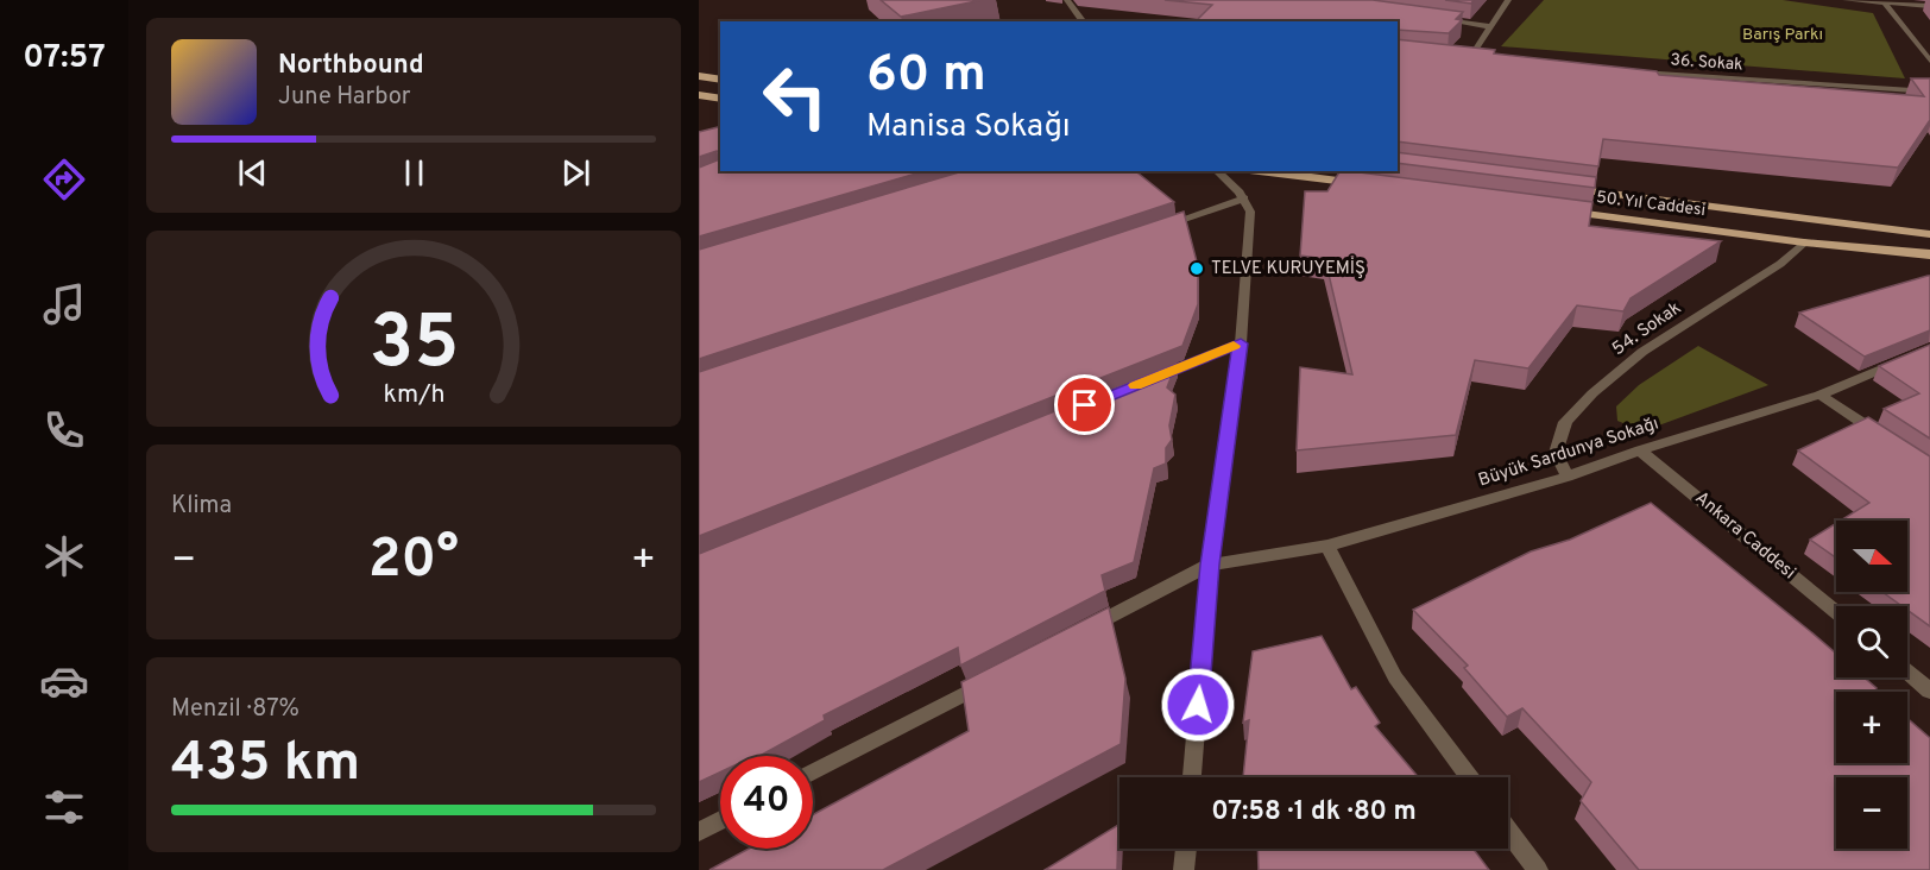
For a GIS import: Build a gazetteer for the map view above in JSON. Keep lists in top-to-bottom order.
{
  "streets": {
    "main road": ["50. Yıl Caddesi"],
    "street": [
      "36. Sokak",
      "54. Sokak",
      "Büyük Sardunya Sokağı",
      "Ankara Caddesi"
    ]
  },
  "crossings": [
    ["50. Yıl Caddesi", "54. Sokak"],
    ["54. Sokak", "Büyük Sardunya Sokağı"],
    ["Büyük Sardunya Sokağı", "Ankara Caddesi"]
  ],
  "parks": ["Barış Parkı"],
  "places": ["TELVE KURUYEMİŞ"],
  "north": "right",
  "page": {
    "tabs": "07:57",
    "turn": ["60 m", "Manisa Sokağı"],
    "song": ["Northbound", "June Harbor"],
    "tile": [
      "Klima",
      ["Menzil · 87%", "435 km"]
    ],
    "map_buttons": ["+", "−"],
    "heat": ["−", "20°", "+"],
    "limit": "40",
    "trip": "07:58 · 1 dk · 80 m",
    "gauge": ["35", "km/h"]
  }
}
